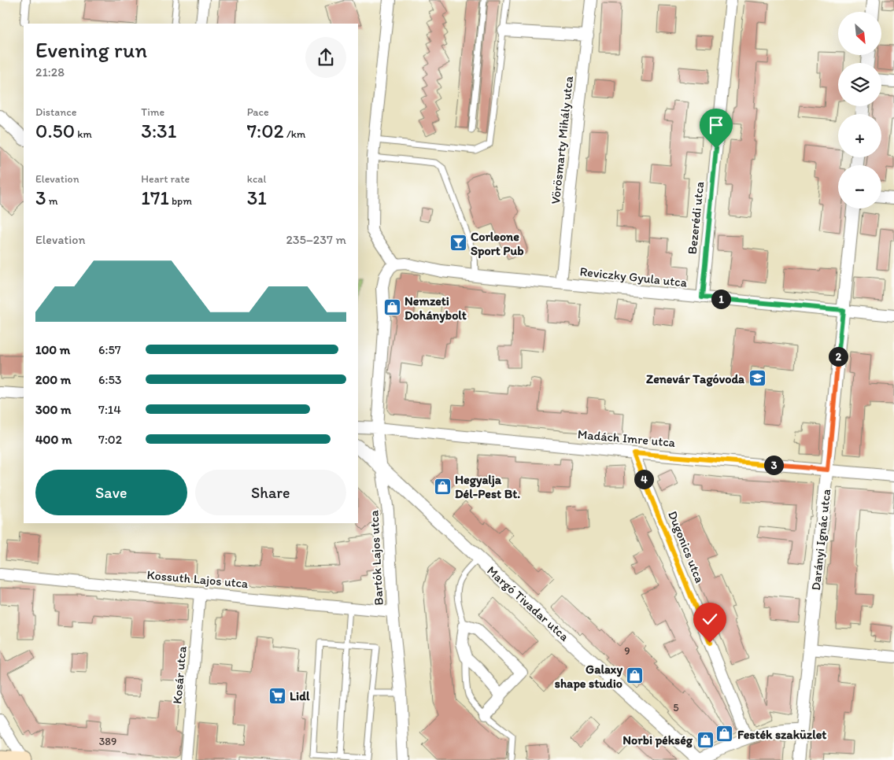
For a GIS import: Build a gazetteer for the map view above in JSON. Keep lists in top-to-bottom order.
{
  "streets": {
    "street": [
      "Vörösmarty Mihály utca",
      "Bezerédi utca",
      "Reviczky Gyula utca",
      "Madách Imre utca",
      "Darányi Ignác utca",
      "Dugonics utca",
      "Bartók Lajos utca",
      "Kossuth Lajos utca",
      "Margó Tivadar utca",
      "Kosár utca"
    ]
  },
  "crossings": [
    ["Vörösmarty Mihály utca", "Reviczky Gyula utca"],
    ["Bezerédi utca", "Reviczky Gyula utca"],
    ["Reviczky Gyula utca", "Darányi Ignác utca"],
    ["Reviczky Gyula utca", "Bartók Lajos utca"],
    ["Madách Imre utca", "Darányi Ignác utca"],
    ["Madách Imre utca", "Dugonics utca"],
    ["Madách Imre utca", "Bartók Lajos utca"],
    ["Bartók Lajos utca", "Kossuth Lajos utca"],
    ["Bartók Lajos utca", "Margó Tivadar utca"],
    ["Kossuth Lajos utca", "Kosár utca"]
  ],
  "places": {
    "bar": ["Corleone Sport Pub"],
    "shop": [
      "Nemzeti Dohánybolt",
      "Hegyalja Dél-Pest Bt.",
      "Galaxy shape studio",
      "Festék szaküzlet",
      "Norbi pékség"
    ],
    "school or university": ["Zenevár Tagóvoda"],
    "supermarket": ["Lidl"]
  },
  "house_numbers": ["9", "5", "389"],
  "north": "bottom right",
  "page": {
    "map_buttons": ["+", "−"],
    "heading": ["Evening run", "21:28"],
    "stats": [
      ["Distance", "0.50 km"],
      ["Time", "3:31"],
      ["Pace", "7:02 /km"],
      ["Elevation", "3 m"],
      ["Heart rate", "171 bpm"],
      ["kcal", "31"]
    ],
    "chart": ["Elevation", "235–237 m"],
    "pins": [
      "1",
      "2",
      "3",
      "4"
    ],
    "list": [
      {
        "name": "100 m",
        "note": "6:57"
      },
      {
        "name": "200 m",
        "note": "6:53"
      },
      {
        "name": "300 m",
        "note": "7:14"
      },
      {
        "name": "400 m",
        "note": "7:02"
      }
    ],
    "buttons": ["Save", "Share"]
  }
}
